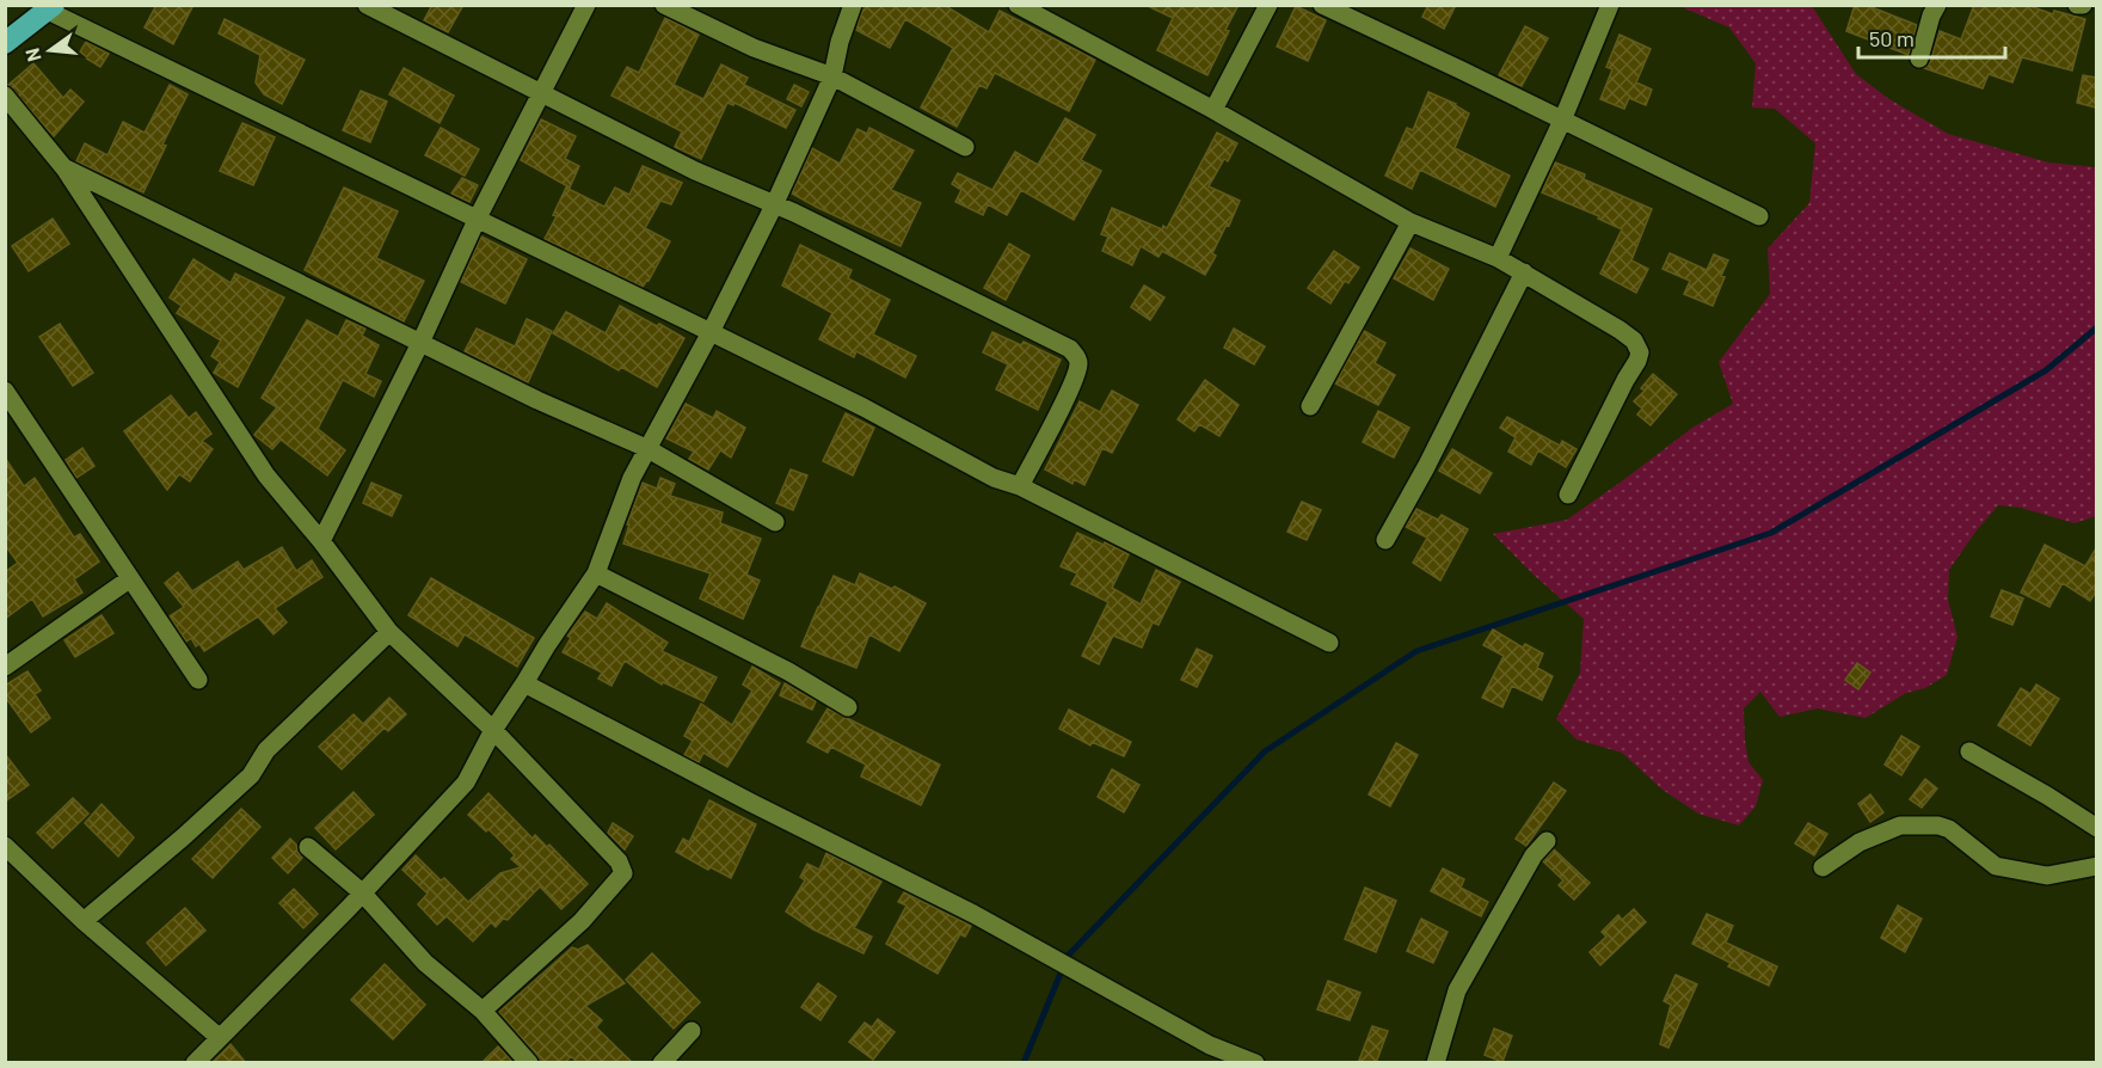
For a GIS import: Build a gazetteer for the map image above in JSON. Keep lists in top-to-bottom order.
{
  "scale_bar": "50 m",
  "north": "left"
}
